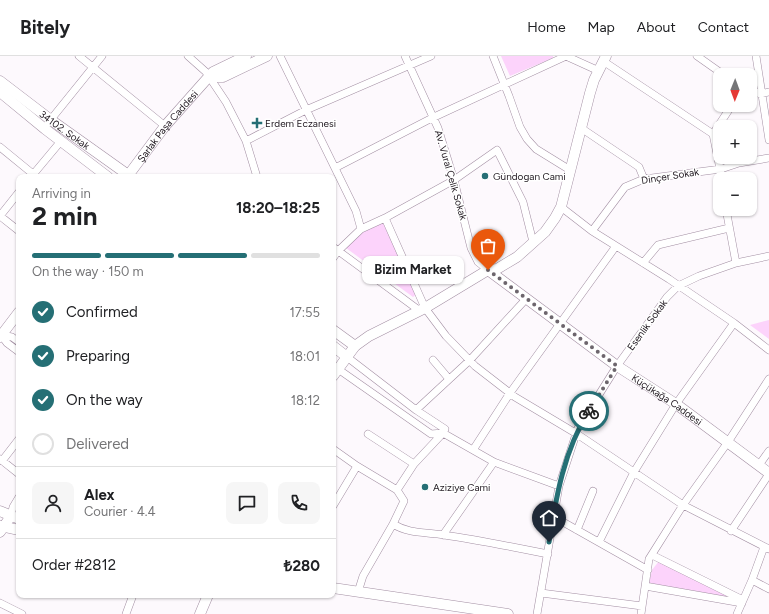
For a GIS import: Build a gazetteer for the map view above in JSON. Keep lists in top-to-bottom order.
{
  "streets": {
    "street": [
      "Şarlak Paşa Caddesi",
      "34102. Sokak",
      "Av. Vural Çelik Sokak",
      "Dinçer Sokak",
      "Esenlik Sokak",
      "Küçükağa Caddesi"
    ]
  },
  "crossings": [
    ["Av. Vural Çelik Sokak", "Küçükağa Caddesi"],
    ["Esenlik Sokak", "Küçükağa Caddesi"]
  ],
  "places": {
    "health": ["Erdem Eczanesi"],
    "other": ["Gündogan Cami", "Bizim Market", "Aziziye Cami"]
  },
  "north": "bottom",
  "page": {
    "header": "Bitely",
    "nav": [
      "Home",
      "Map",
      "About",
      "Contact"
    ],
    "map_buttons": ["+", "−"],
    "heading": ["2 min", "Arriving in", "18:20–18:25"],
    "panel": [
      "Alex",
      "Courier · 4.4",
      "Order #2812",
      "₺280"
    ],
    "bar": "On the way · 150 m",
    "bubble": "Bizim Market",
    "list": [
      ["Confirmed", "17:55"],
      ["Preparing", "18:01"],
      ["On the way", "18:12"],
      "Delivered"
    ]
  }
}
